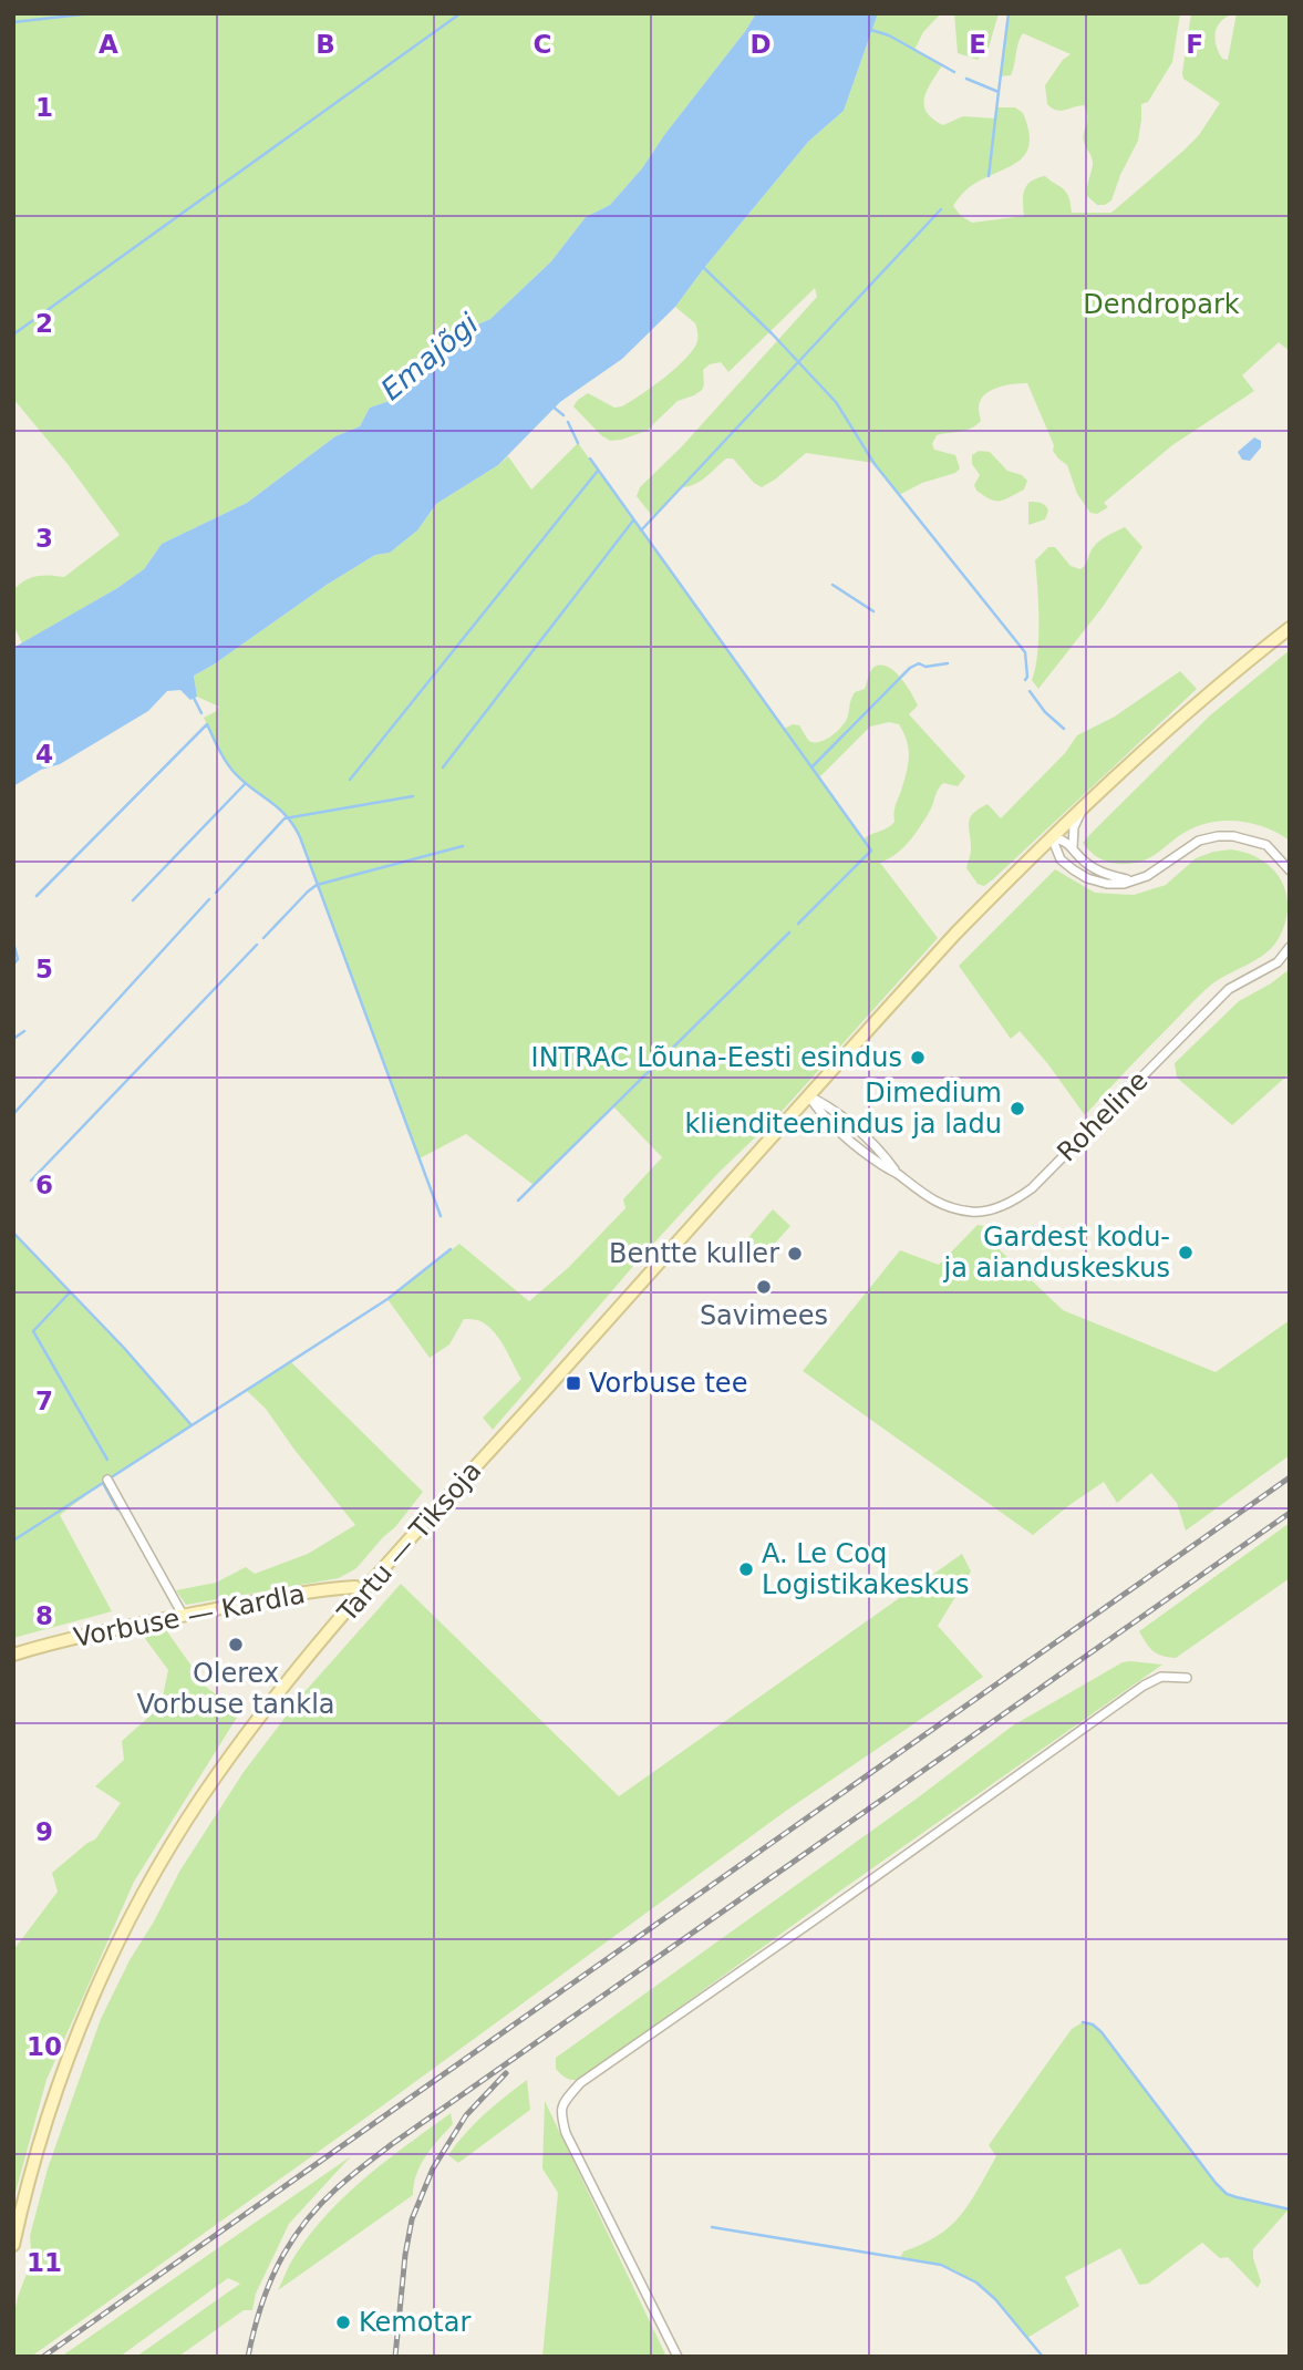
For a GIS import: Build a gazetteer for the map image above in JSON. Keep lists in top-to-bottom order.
{
  "streets": {
    "main road": ["Tartu — Tiksoja", "Vorbuse — Kardla"],
    "street": ["Roheline"]
  },
  "crossings": [
    ["Roheline", "Tartu — Tiksoja"],
    ["Tartu — Tiksoja", "Vorbuse — Kardla"]
  ],
  "water": ["Emajõgi"],
  "parks": ["Dendropark"],
  "places": {
    "other": [
      "INTRAC Lõuna-Eesti esindus",
      "Dimedium klienditeenindus ja ladu",
      "Gardest kodu- ja aianduskeskus",
      "Bentte kuller",
      "Savimees",
      "A. Le Coq Logistikakeskus",
      "Olerex Vorbuse tankla",
      "Kemotar"
    ],
    "transit": ["Vorbuse tee"]
  },
  "grid": {
    "columns": [
      "A",
      "B",
      "C",
      "D",
      "E",
      "F"
    ],
    "rows": [
      "1",
      "2",
      "3",
      "4",
      "5",
      "6",
      "7",
      "8",
      "9",
      "10",
      "11"
    ]
  }
}
